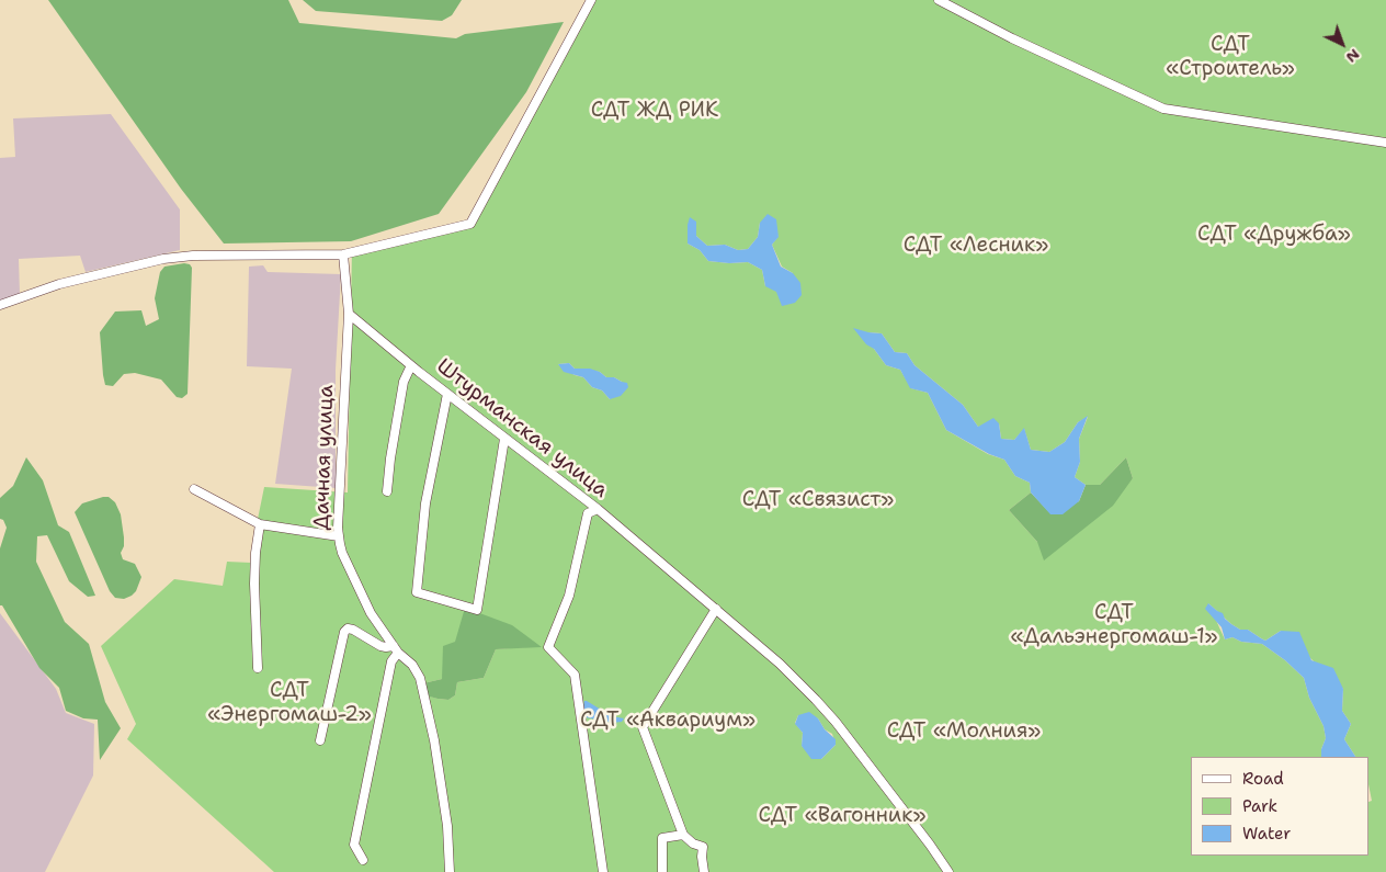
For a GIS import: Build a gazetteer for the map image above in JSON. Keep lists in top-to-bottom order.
{
  "streets": {
    "street": ["Штурманская улица", "Дачная улица"]
  },
  "crossings": [
    ["Штурманская улица", "Дачная улица"]
  ],
  "parks": [
    "СДТ «Строитель»",
    "СДТ ЖД РИК",
    "СДТ «Дружба»",
    "СДТ «Лесник»",
    "СДТ «Связист»",
    "СДТ «Дальэнергомаш-1»",
    "СДТ «Энергомаш-2»",
    "СДТ «Аквариум»",
    "СДТ «Молния»",
    "СДТ «Вагонник»"
  ],
  "legend": ["Road", "Park", "Water"],
  "north": "bottom right"
}
